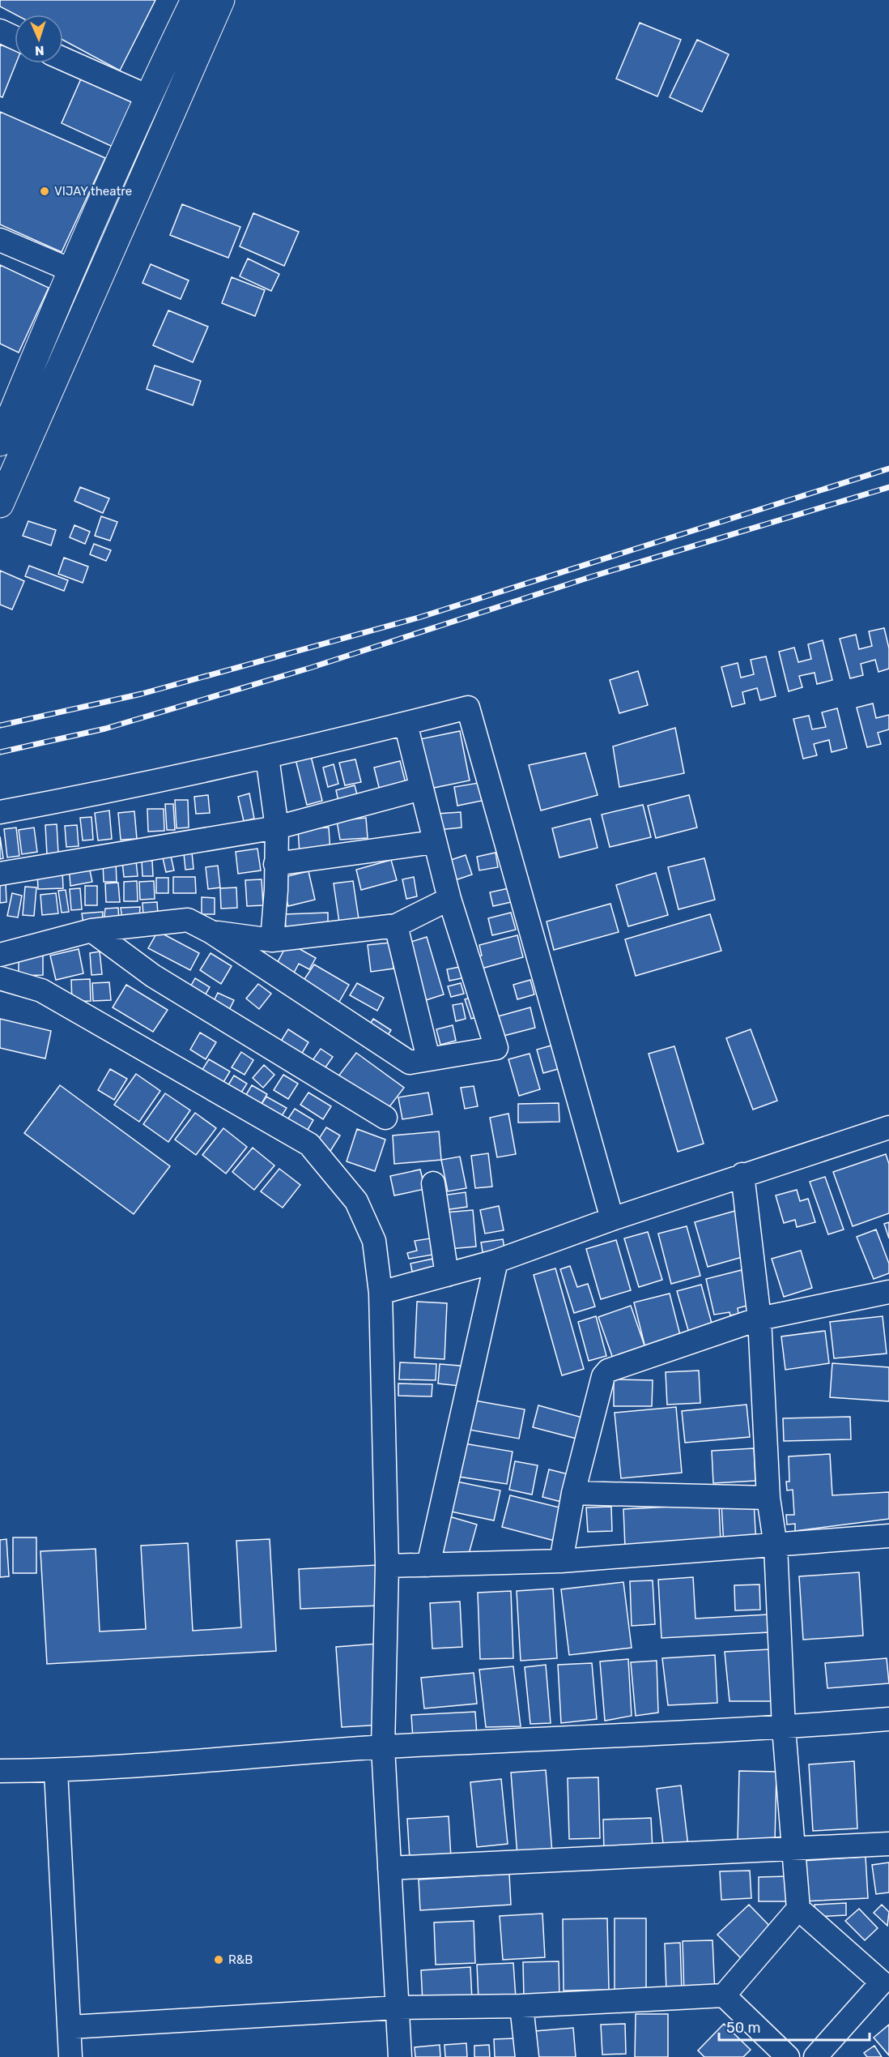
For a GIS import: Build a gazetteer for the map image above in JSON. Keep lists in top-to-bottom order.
{
  "places": ["VIJAY theatre", "R&B"],
  "scale_bar": "50 m",
  "north": "bottom"
}
